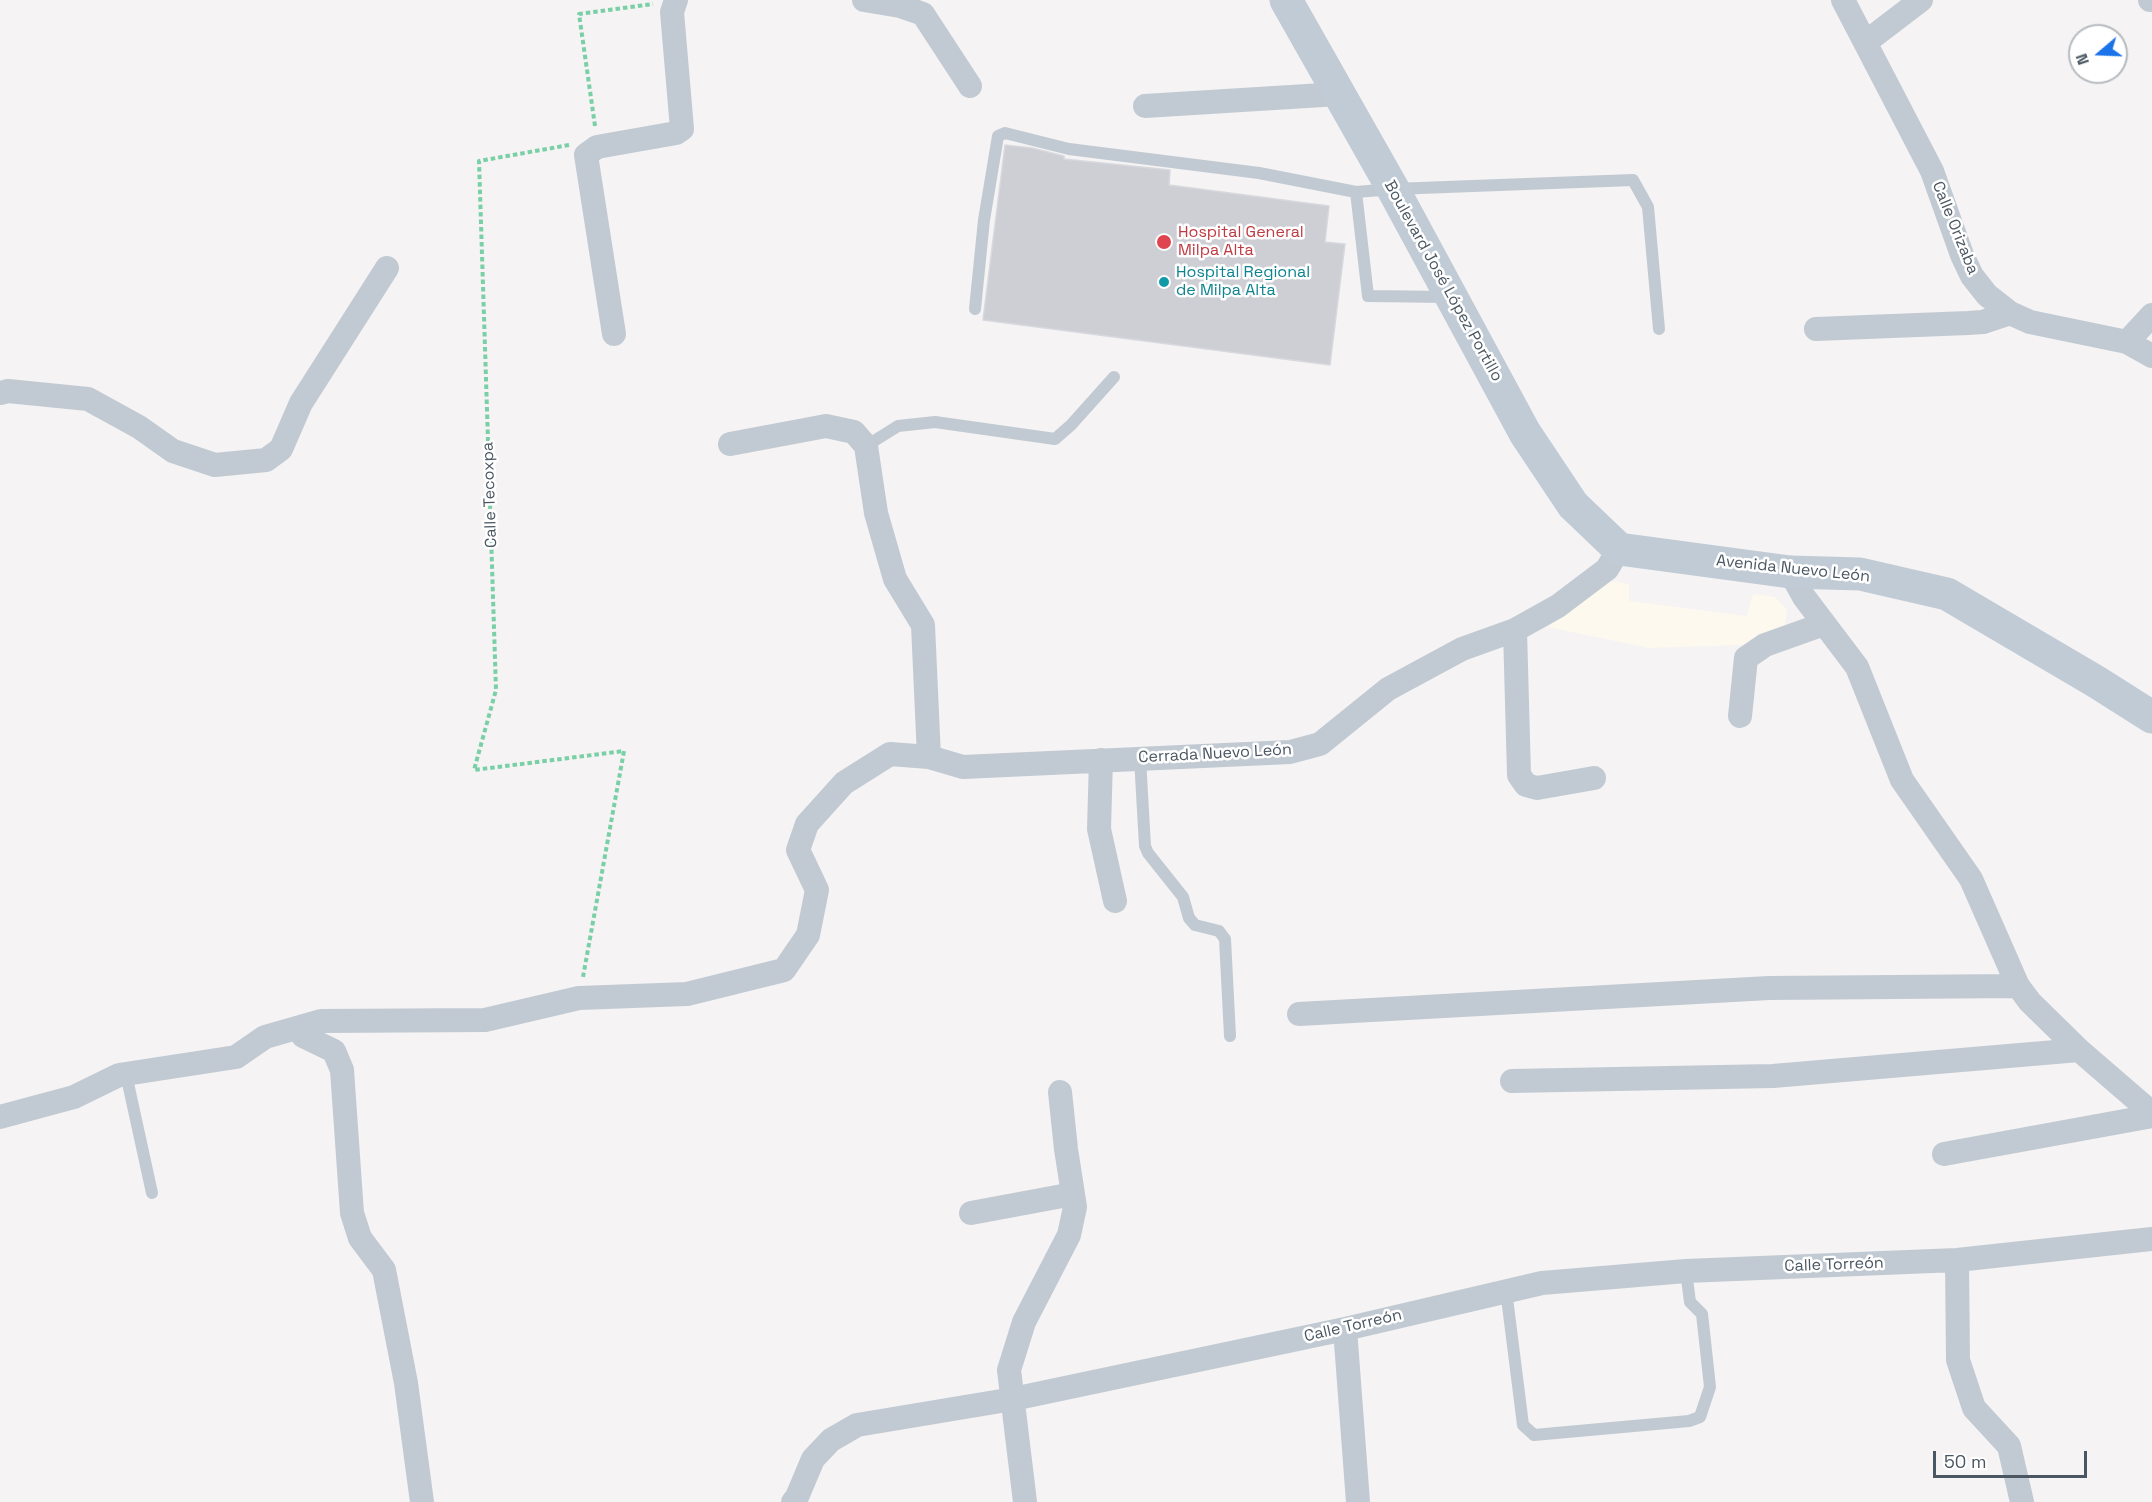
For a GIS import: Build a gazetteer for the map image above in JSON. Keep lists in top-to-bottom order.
{
  "streets": {
    "main road": ["Boulevard José López Portillo", "Avenida Nuevo León"],
    "street": ["Calle Orizaba", "Cerrada Nuevo León", "Calle Torreón"],
    "path": ["Calle Tecoxpa"]
  },
  "crossings": [
    ["Boulevard José López Portillo", "Avenida Nuevo León"],
    ["Boulevard José López Portillo", "Cerrada Nuevo León"],
    ["Calle Tecoxpa", "Cerrada Nuevo León"],
    ["Avenida Nuevo León", "Cerrada Nuevo León"]
  ],
  "places": ["Hospital General Milpa Alta", "Hospital Regional de Milpa Alta"],
  "scale_bar": "50 m",
  "north": "left"
}
